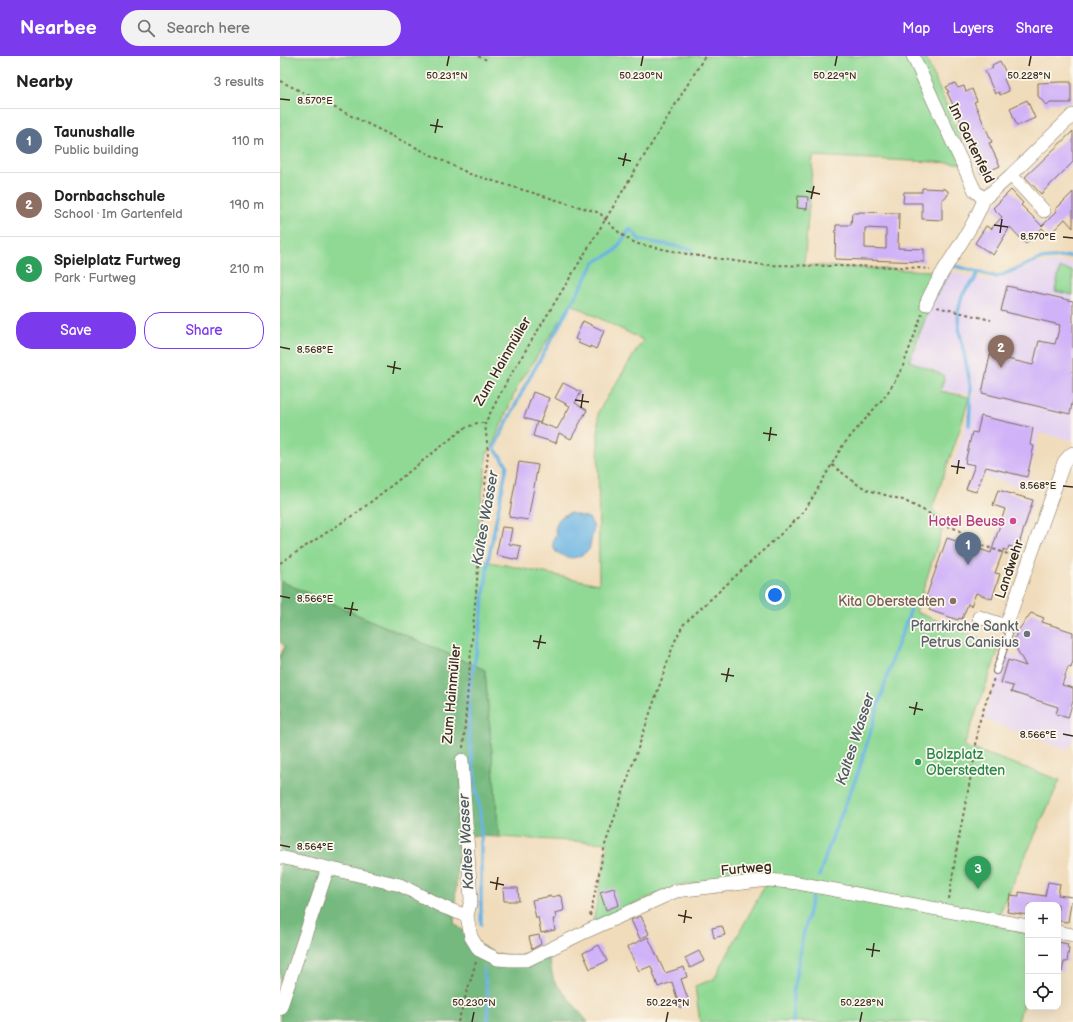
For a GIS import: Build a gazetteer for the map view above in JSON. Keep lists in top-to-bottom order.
{
  "streets": {
    "street": [
      "Im Gartenfeld",
      "Zum Hainmüller",
      "Landwehr",
      "Furtweg"
    ]
  },
  "water": ["Kaltes Wasser"],
  "places": [
    "Hotel Beuss",
    "Kita Oberstedten",
    "Pfarrkirche Sankt Petrus Canisius",
    "Bolzplatz Oberstedten"
  ],
  "page": {
    "header": "Nearbee",
    "search": "Search here",
    "nav": ["Map", "Layers", "Share"],
    "heading": ["Nearby", "3 results"],
    "list": [
      {
        "mark": "1",
        "name": "Taunushalle",
        "note": "Public building",
        "value": "110 m"
      },
      {
        "mark": "2",
        "name": "Dornbachschule",
        "note": "School · Im Gartenfeld",
        "value": "190 m"
      },
      {
        "mark": "3",
        "name": "Spielplatz Furtweg",
        "note": "Park · Furtweg",
        "value": "210 m"
      }
    ],
    "buttons": ["Save", "Share"],
    "pins": ["2", "1", "3"],
    "map_buttons": ["+", "−"]
  },
  "coordinates": [
    "50.231°N",
    "50.230°N",
    "50.229°N",
    "50.228°N",
    "8.570°E",
    "8.568°E",
    "8.566°E",
    "8.564°E"
  ]
}
